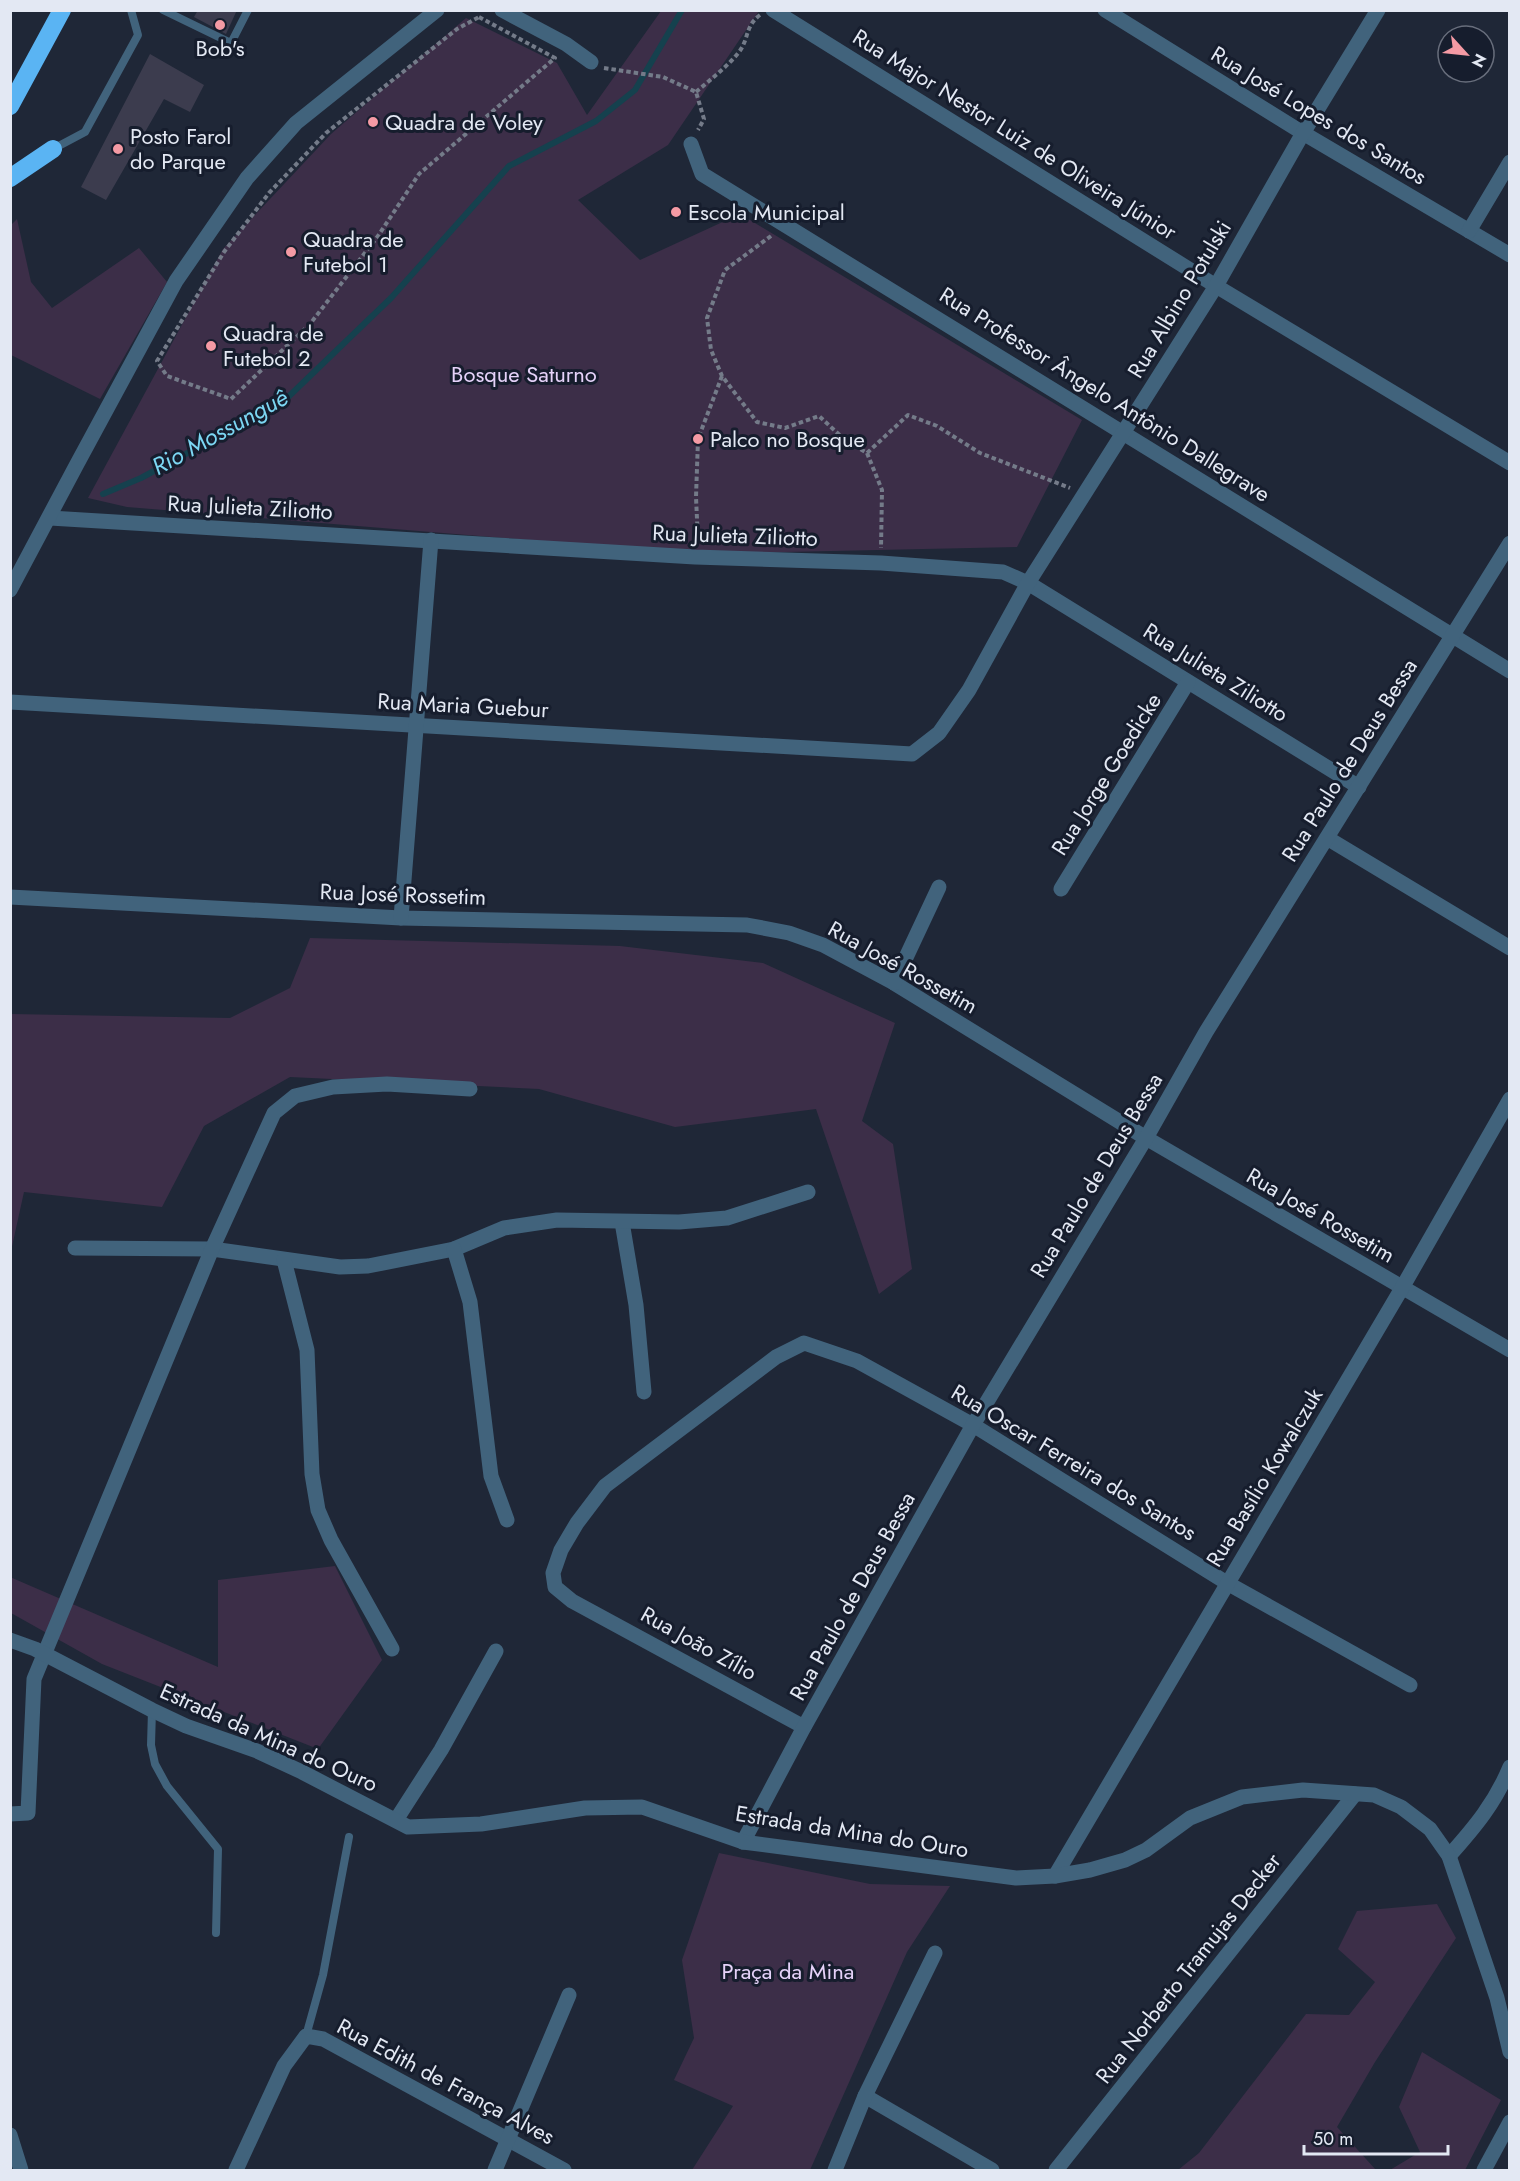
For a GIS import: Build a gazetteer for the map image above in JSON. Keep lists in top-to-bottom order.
{
  "streets": {
    "street": [
      "Rua José Lopes dos Santos",
      "Rua Major Nestor Luiz de Oliveira Júnior",
      "Rua Albino Potulski",
      "Rua Professor Ângelo Antônio Dallegrave",
      "Rua Julieta Ziliotto",
      "Rua Maria Guebur",
      "Rua Paulo de Deus Bessa",
      "Rua Jorge Goedicke",
      "Rua José Rossetim",
      "Rua Oscar Ferreira dos Santos",
      "Rua Basílio Kowalczuk",
      "Rua João Zílio",
      "Estrada da Mina do Ouro",
      "Rua Norberto Tramujas Decker",
      "Rua Edith de França Alves"
    ]
  },
  "crossings": [
    ["Rua José Lopes dos Santos", "Rua Albino Potulski"],
    ["Rua Major Nestor Luiz de Oliveira Júnior", "Rua Albino Potulski"],
    ["Rua Albino Potulski", "Rua Professor Ângelo Antônio Dallegrave"],
    ["Rua Albino Potulski", "Rua Julieta Ziliotto"],
    ["Rua Albino Potulski", "Rua Maria Guebur"],
    ["Rua Professor Ângelo Antônio Dallegrave", "Rua Paulo de Deus Bessa"],
    ["Rua Julieta Ziliotto", "Rua Paulo de Deus Bessa"],
    ["Rua Julieta Ziliotto", "Rua Jorge Goedicke"],
    ["Rua Paulo de Deus Bessa", "Rua José Rossetim"],
    ["Rua Paulo de Deus Bessa", "Rua Oscar Ferreira dos Santos"],
    ["Rua Paulo de Deus Bessa", "Rua João Zílio"],
    ["Rua Paulo de Deus Bessa", "Estrada da Mina do Ouro"],
    ["Rua José Rossetim", "Rua Basílio Kowalczuk"],
    ["Rua Oscar Ferreira dos Santos", "Rua Basílio Kowalczuk"],
    ["Rua Oscar Ferreira dos Santos", "Rua João Zílio"],
    ["Rua Basílio Kowalczuk", "Estrada da Mina do Ouro"],
    ["Estrada da Mina do Ouro", "Rua Norberto Tramujas Decker"]
  ],
  "water": ["Rio Mossunguê"],
  "parks": ["Bosque Saturno", "Praça da Mina"],
  "places": [
    "Bob's",
    "Quadra de Voley",
    "Posto Farol do Parque",
    "Escola Municipal",
    "Quadra de Futebol 1",
    "Quadra de Futebol 2",
    "Palco no Bosque"
  ],
  "scale_bar": "50 m",
  "north": "bottom right"
}
